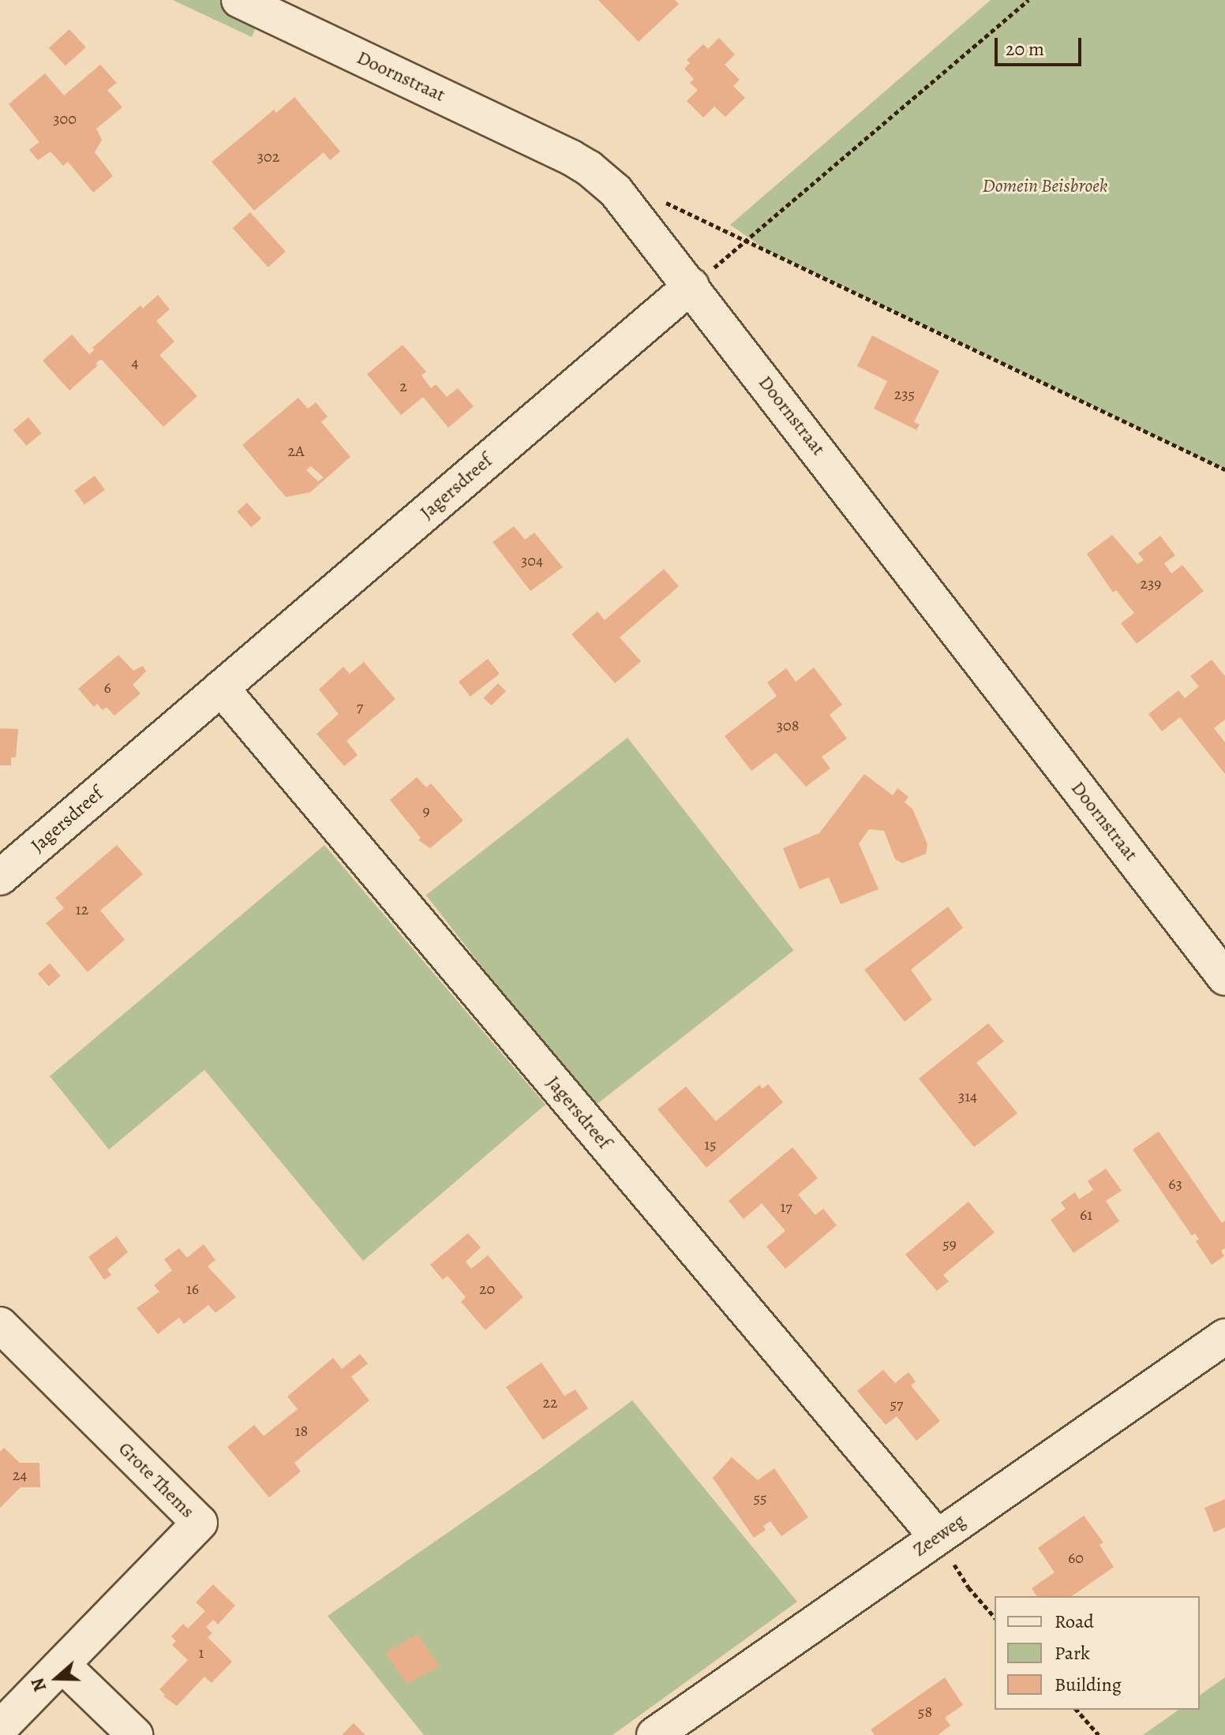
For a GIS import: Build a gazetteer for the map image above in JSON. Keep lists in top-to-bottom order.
{
  "streets": {
    "street": [
      "Doornstraat",
      "Jagersdreef",
      "Grote Thems",
      "Zeeweg"
    ]
  },
  "crossings": [
    ["Doornstraat", "Jagersdreef"],
    ["Jagersdreef", "Zeeweg"]
  ],
  "parks": ["Domein Beisbroek"],
  "house_numbers": [
    "300",
    "302",
    "4",
    "2",
    "235",
    "2A",
    "304",
    "239",
    "6",
    "7",
    "308",
    "9",
    "12",
    "314",
    "15",
    "63",
    "17",
    "61",
    "59",
    "16",
    "20",
    "22",
    "57",
    "18",
    "24",
    "55",
    "60",
    "1",
    "58"
  ],
  "legend": ["Road", "Park", "Building"],
  "scale_bar": "20 m",
  "north": "left"
}
